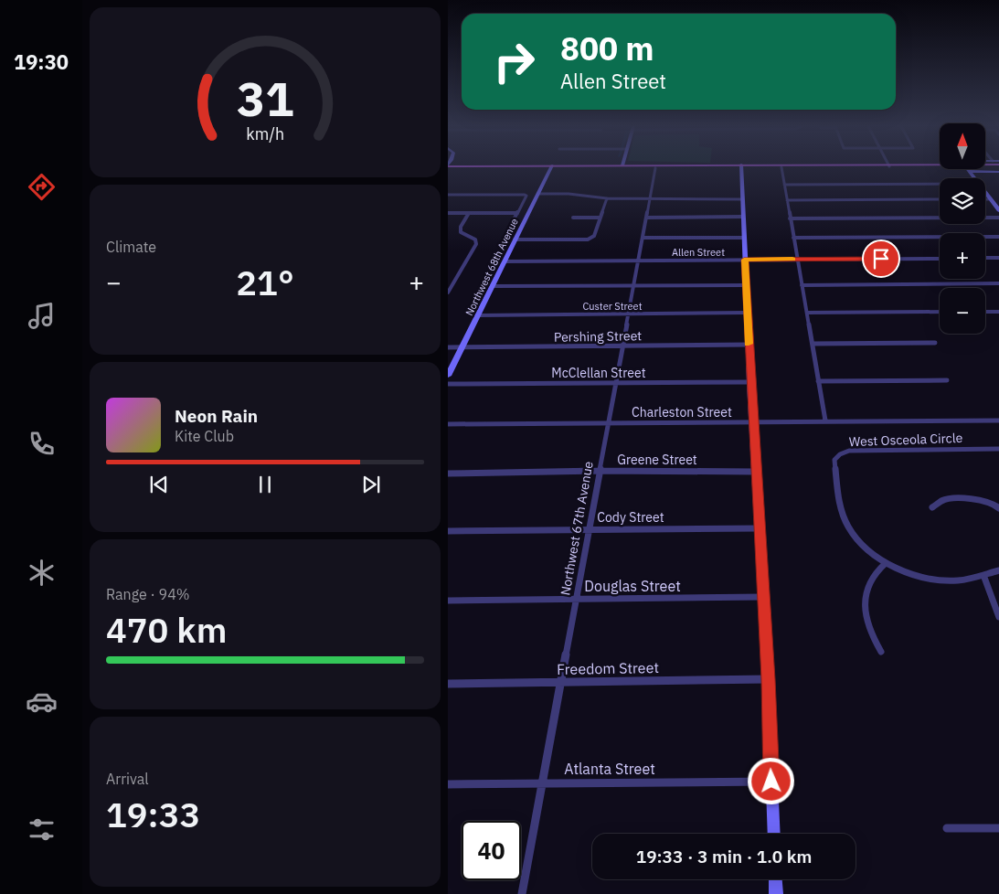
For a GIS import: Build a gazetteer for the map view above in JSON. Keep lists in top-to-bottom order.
{
  "streets": {
    "street": [
      "Allen Street",
      "Northwest 68th Avenue",
      "Custer Street",
      "Pershing Street",
      "McClellan Street",
      "Charleston Street",
      "West Osceola Circle",
      "Greene Street",
      "Cody Street",
      "Northwest 67th Avenue",
      "Douglas Street",
      "Freedom Street",
      "Atlanta Street"
    ]
  },
  "crossings": [
    ["Allen Street", "Northwest 68th Avenue"],
    ["Allen Street", "Northwest 67th Avenue"],
    ["Northwest 68th Avenue", "Custer Street"],
    ["Northwest 68th Avenue", "Pershing Street"],
    ["Custer Street", "Northwest 67th Avenue"],
    ["Pershing Street", "Northwest 67th Avenue"],
    ["McClellan Street", "Northwest 67th Avenue"],
    ["Charleston Street", "Northwest 67th Avenue"],
    ["Greene Street", "Northwest 67th Avenue"],
    ["Cody Street", "Northwest 67th Avenue"],
    ["Northwest 67th Avenue", "Douglas Street"],
    ["Northwest 67th Avenue", "Freedom Street"],
    ["Northwest 67th Avenue", "Atlanta Street"]
  ],
  "north": "top",
  "page": {
    "tabs": "19:30",
    "turn": ["800 m", "Allen Street"],
    "map_buttons": ["+", "−"],
    "tile": [
      "Climate",
      ["Range · 94%", "470 km"],
      ["Arrival", "19:33"]
    ],
    "heat": ["−", "21°", "+"],
    "song": ["Neon Rain", "Kite Club"],
    "limit": "40",
    "trip": "19:33 · 3 min · 1.0 km",
    "gauge": ["31", "km/h"]
  }
}
